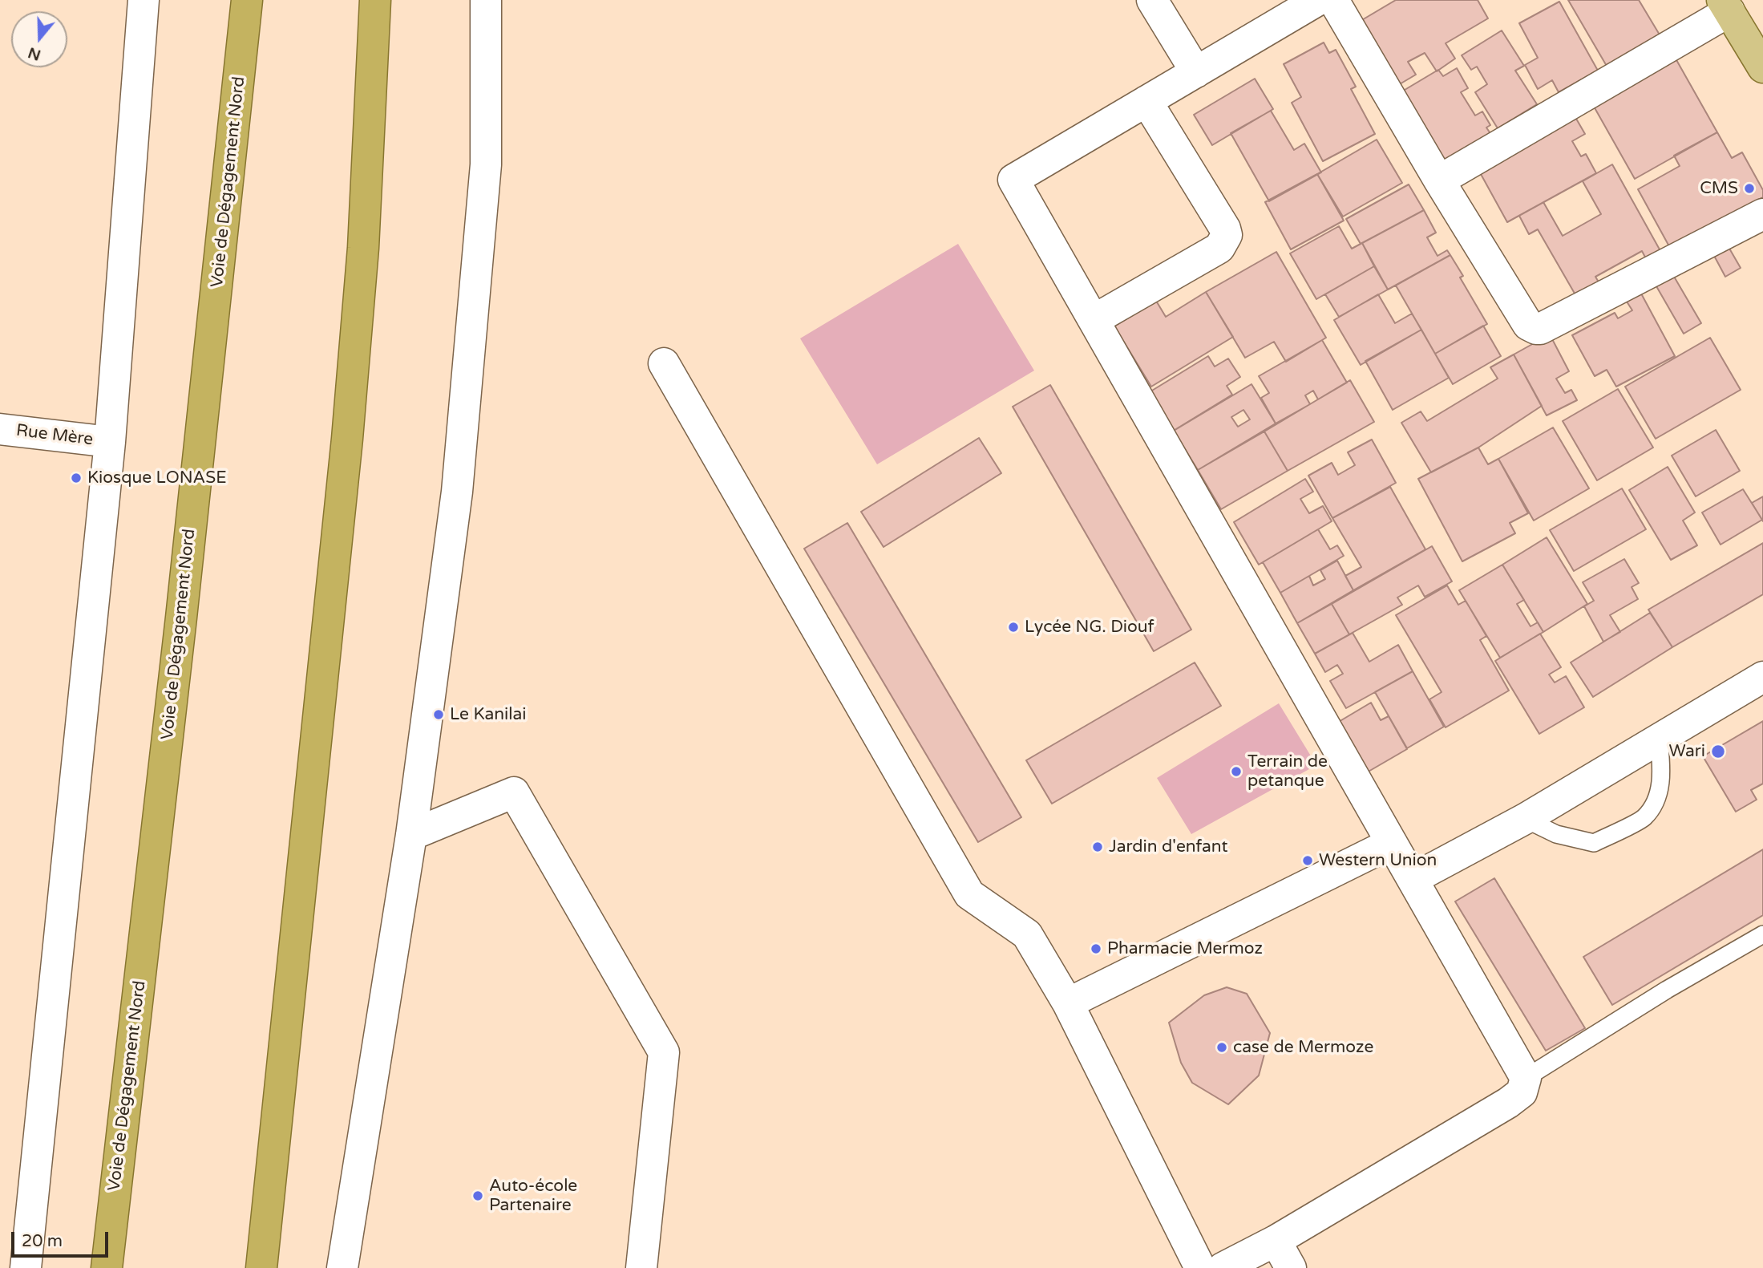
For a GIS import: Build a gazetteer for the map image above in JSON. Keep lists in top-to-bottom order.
{
  "streets": {
    "highway": ["Voie de Dégagement Nord"],
    "street": ["Rue Mère"]
  },
  "places": [
    "CMS",
    "Kiosque LONASE",
    "Lycée NG. Diouf",
    "Le Kanilai",
    "Wari",
    "Terrain de petanque",
    "Jardin d'enfant",
    "Western Union",
    "Pharmacie Mermoz",
    "case de Mermoze",
    "Auto-école Partenaire"
  ],
  "scale_bar": "20 m",
  "north": "bottom"
}
